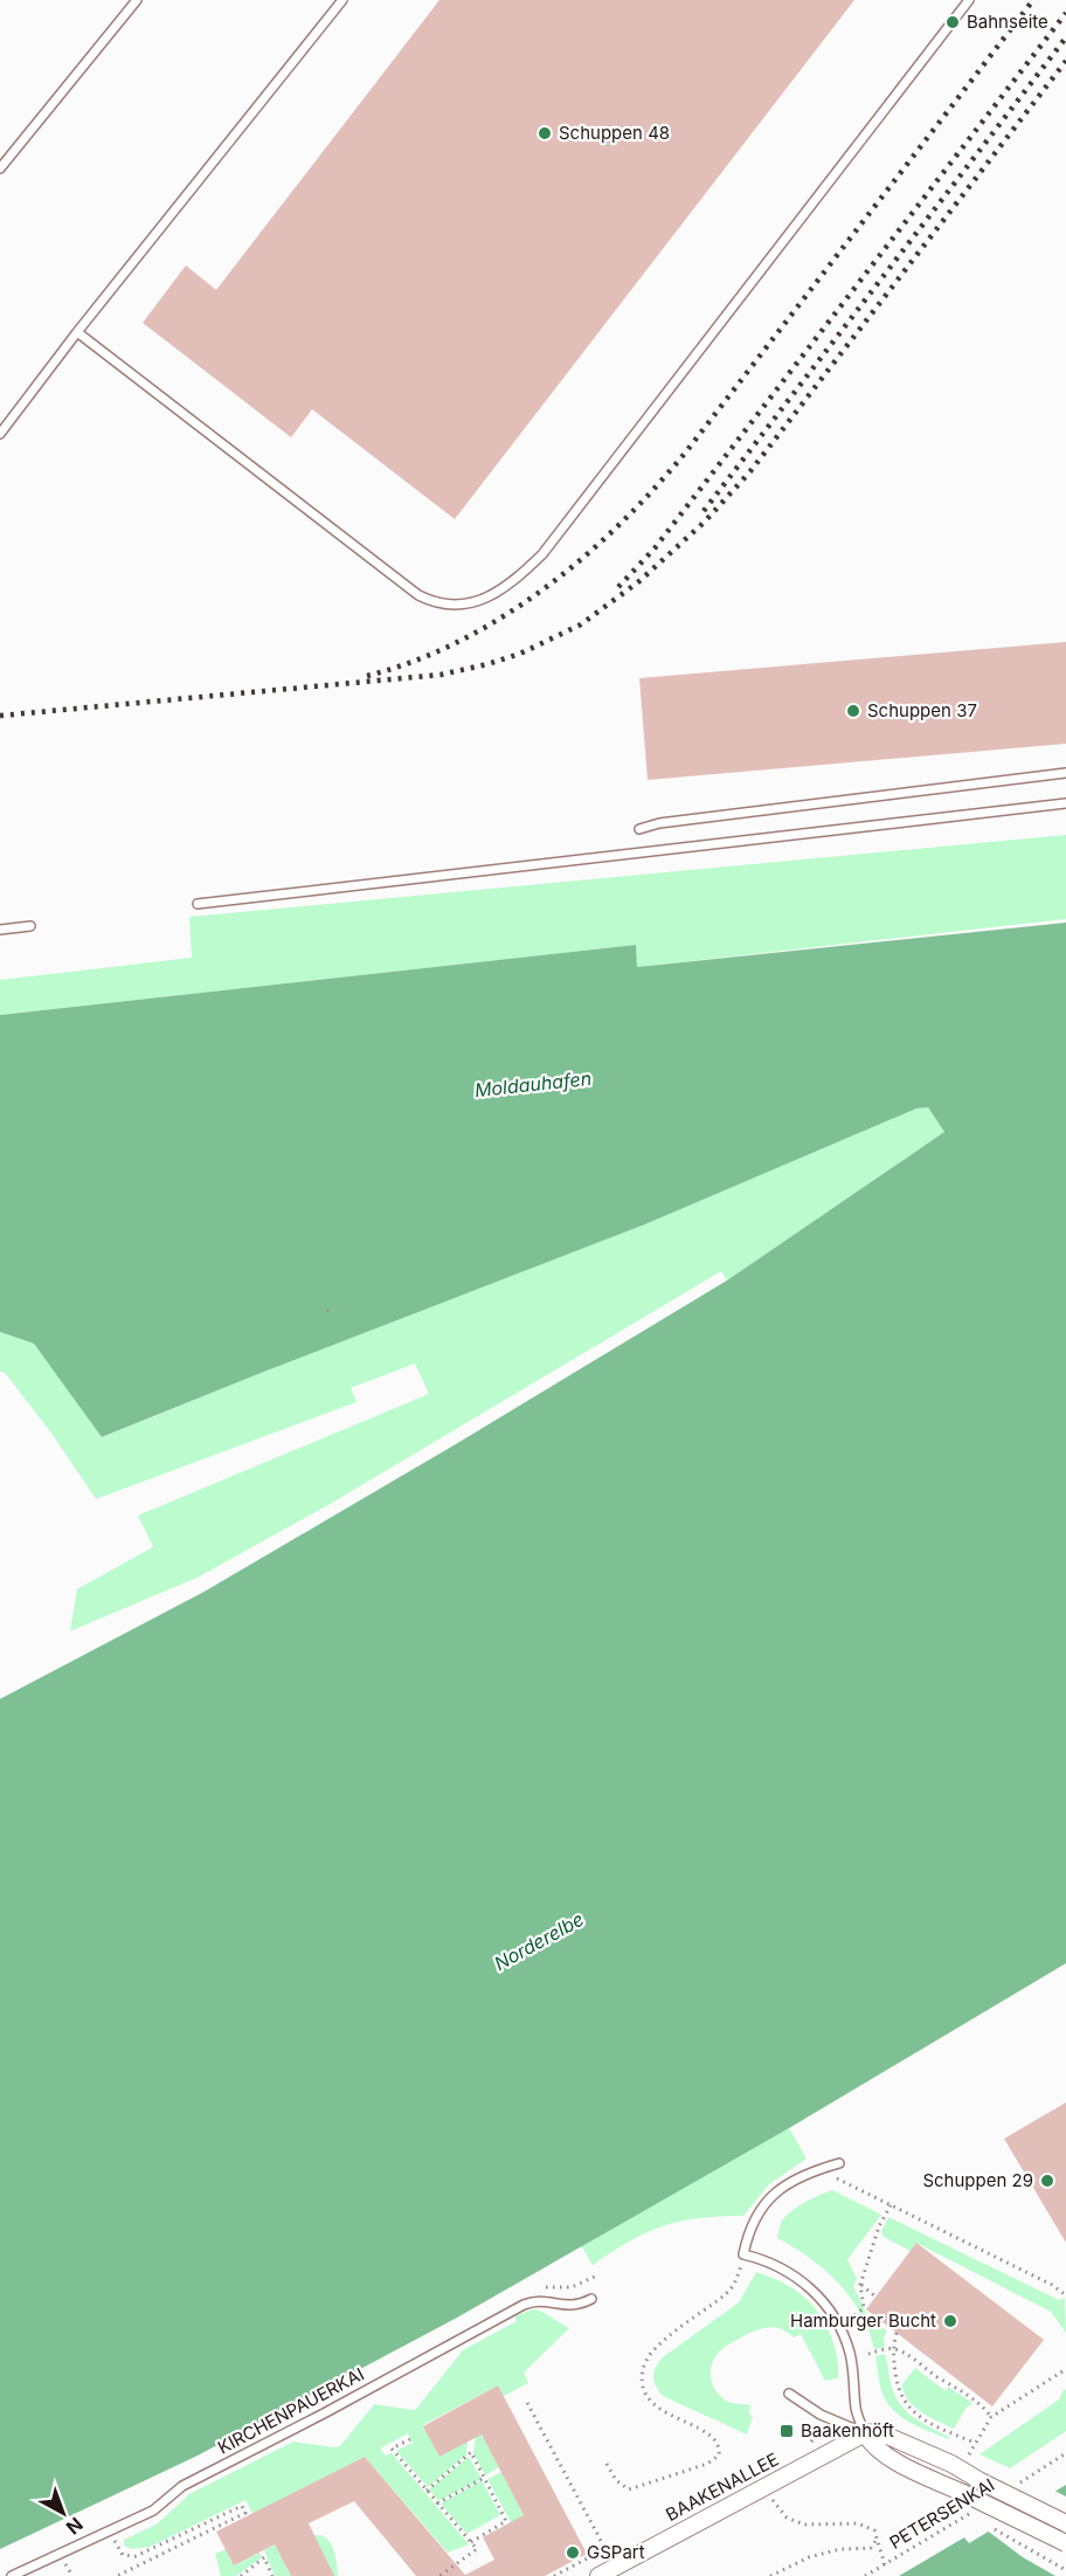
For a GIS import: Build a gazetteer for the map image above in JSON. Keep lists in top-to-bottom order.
{
  "streets": {
    "street": ["BAAKENALLEE"],
    "lane": ["KIRCHENPAUERKAI"],
    "path": ["PETERSENKAI"]
  },
  "water": ["Moldauhafen", "Norderelbe"],
  "places": {
    "other": [
      "Bahnseite",
      "Schuppen 48",
      "Schuppen 37",
      "Schuppen 29",
      "Hamburger Bucht",
      "GSPart"
    ],
    "transit": ["Baakenhöft"]
  },
  "north": "bottom right"
}
